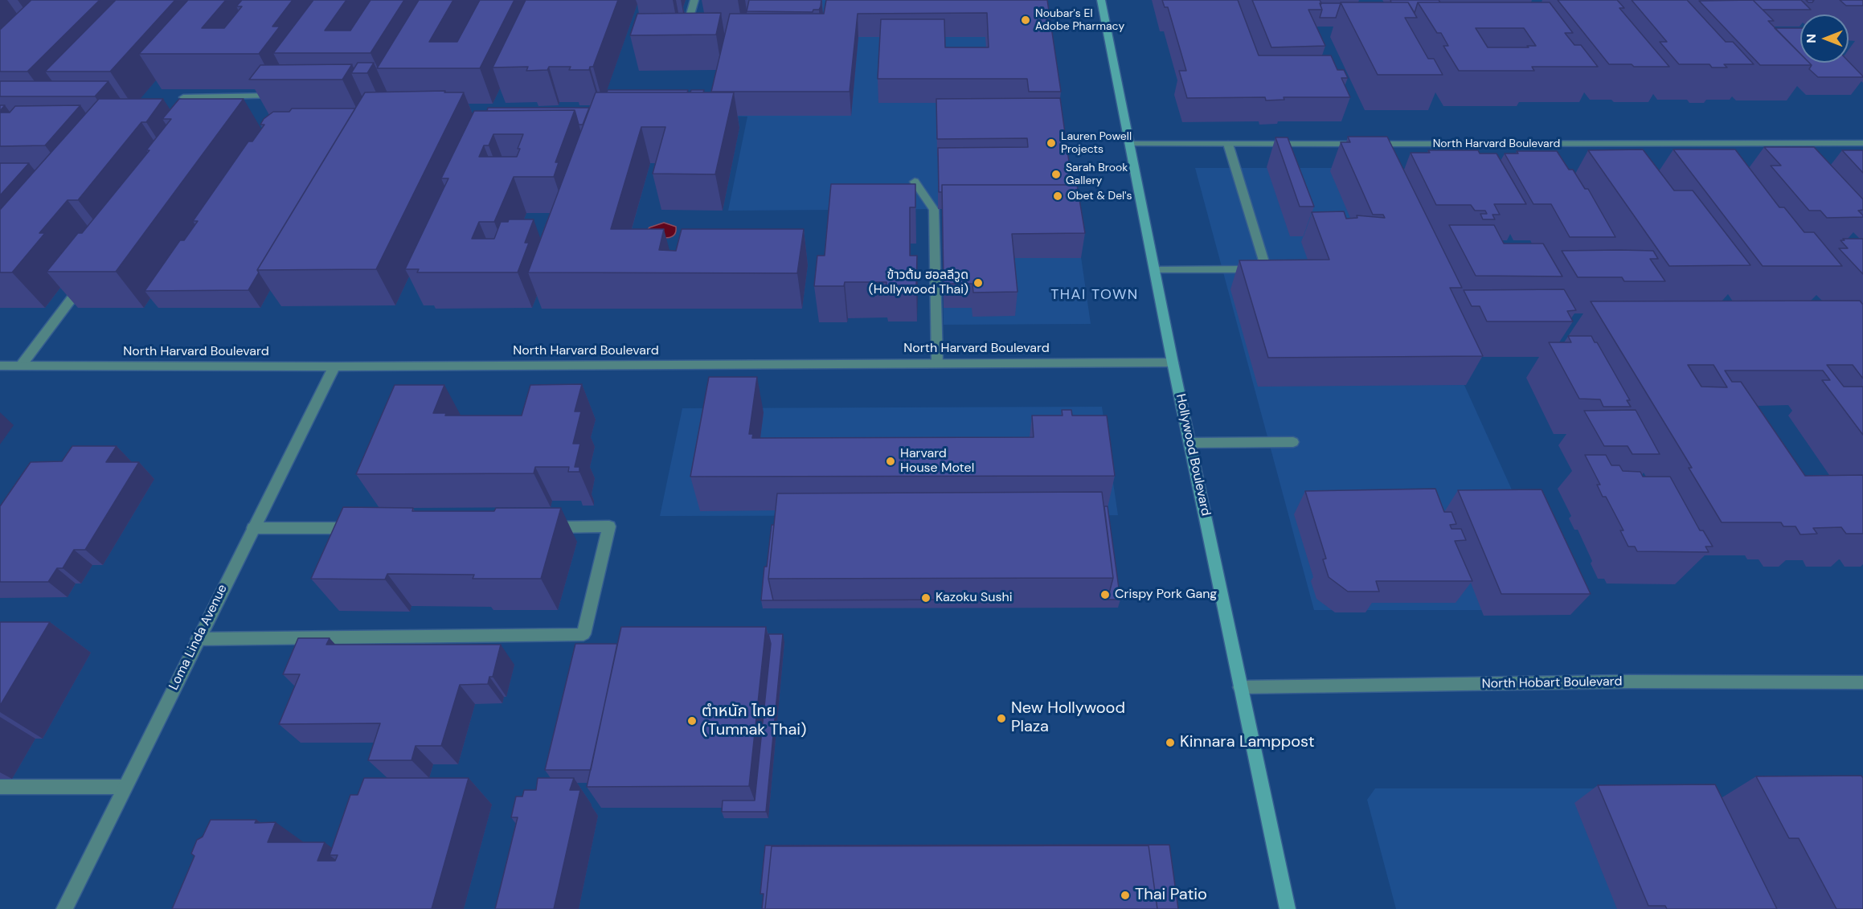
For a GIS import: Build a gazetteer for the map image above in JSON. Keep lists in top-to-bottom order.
{
  "streets": {
    "main road": ["Hollywood Boulevard"],
    "street": ["North Harvard Boulevard", "Loma Linda Avenue", "North Hobart Boulevard"]
  },
  "crossings": [
    ["North Harvard Boulevard", "Hollywood Boulevard"],
    ["North Harvard Boulevard", "Loma Linda Avenue"],
    ["Hollywood Boulevard", "North Hobart Boulevard"]
  ],
  "districts": ["THAI TOWN"],
  "places": [
    "Noubar's El Adobe Pharmacy",
    "Lauren Powell Projects",
    "Sarah Brook Gallery",
    "Obet & Del's",
    "ข้าวต้ม ฮอลลีวูด (Hollywood Thai)",
    "Harvard House Motel",
    "Crispy Pork Gang",
    "Kazoku Sushi",
    "New Hollywood Plaza",
    "ตำหนัก ไทย (Tumnak Thai)",
    "Kinnara Lamppost",
    "Thai Patio"
  ],
  "north": "left"
}
